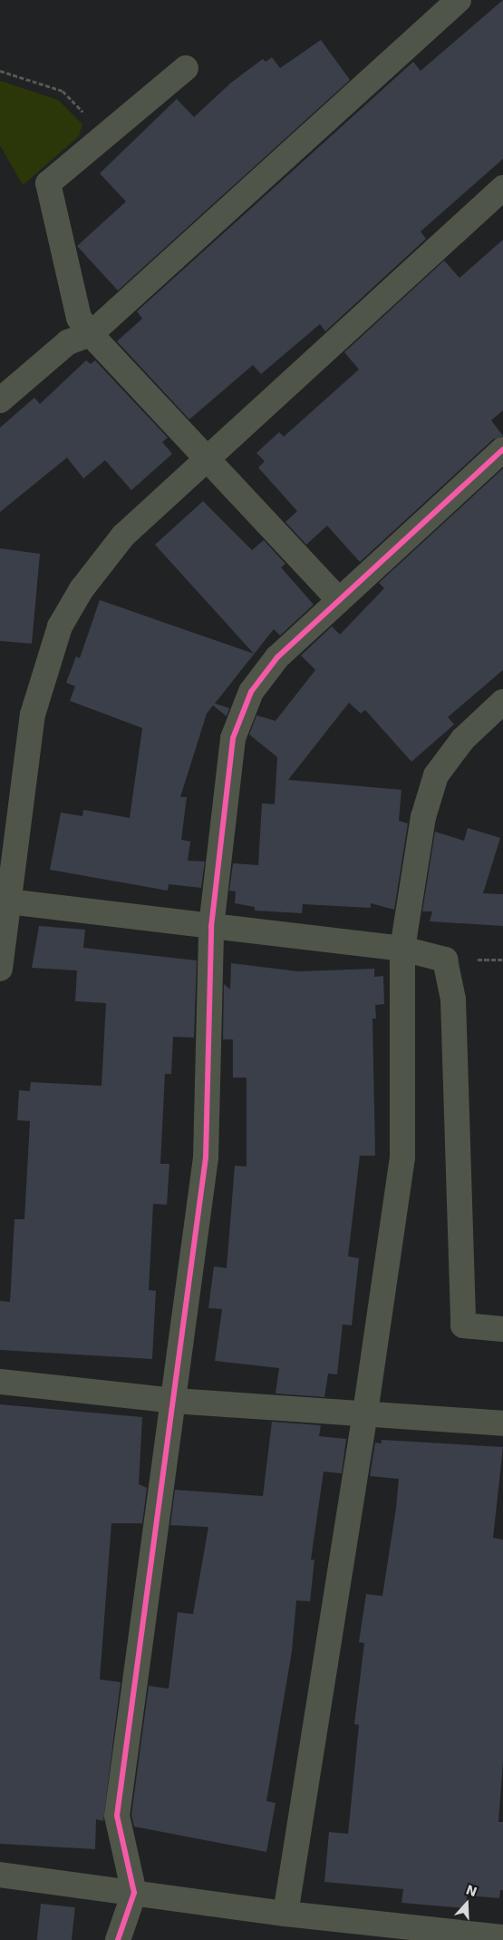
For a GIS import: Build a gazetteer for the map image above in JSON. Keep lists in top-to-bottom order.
{
  "north": "top"
}
